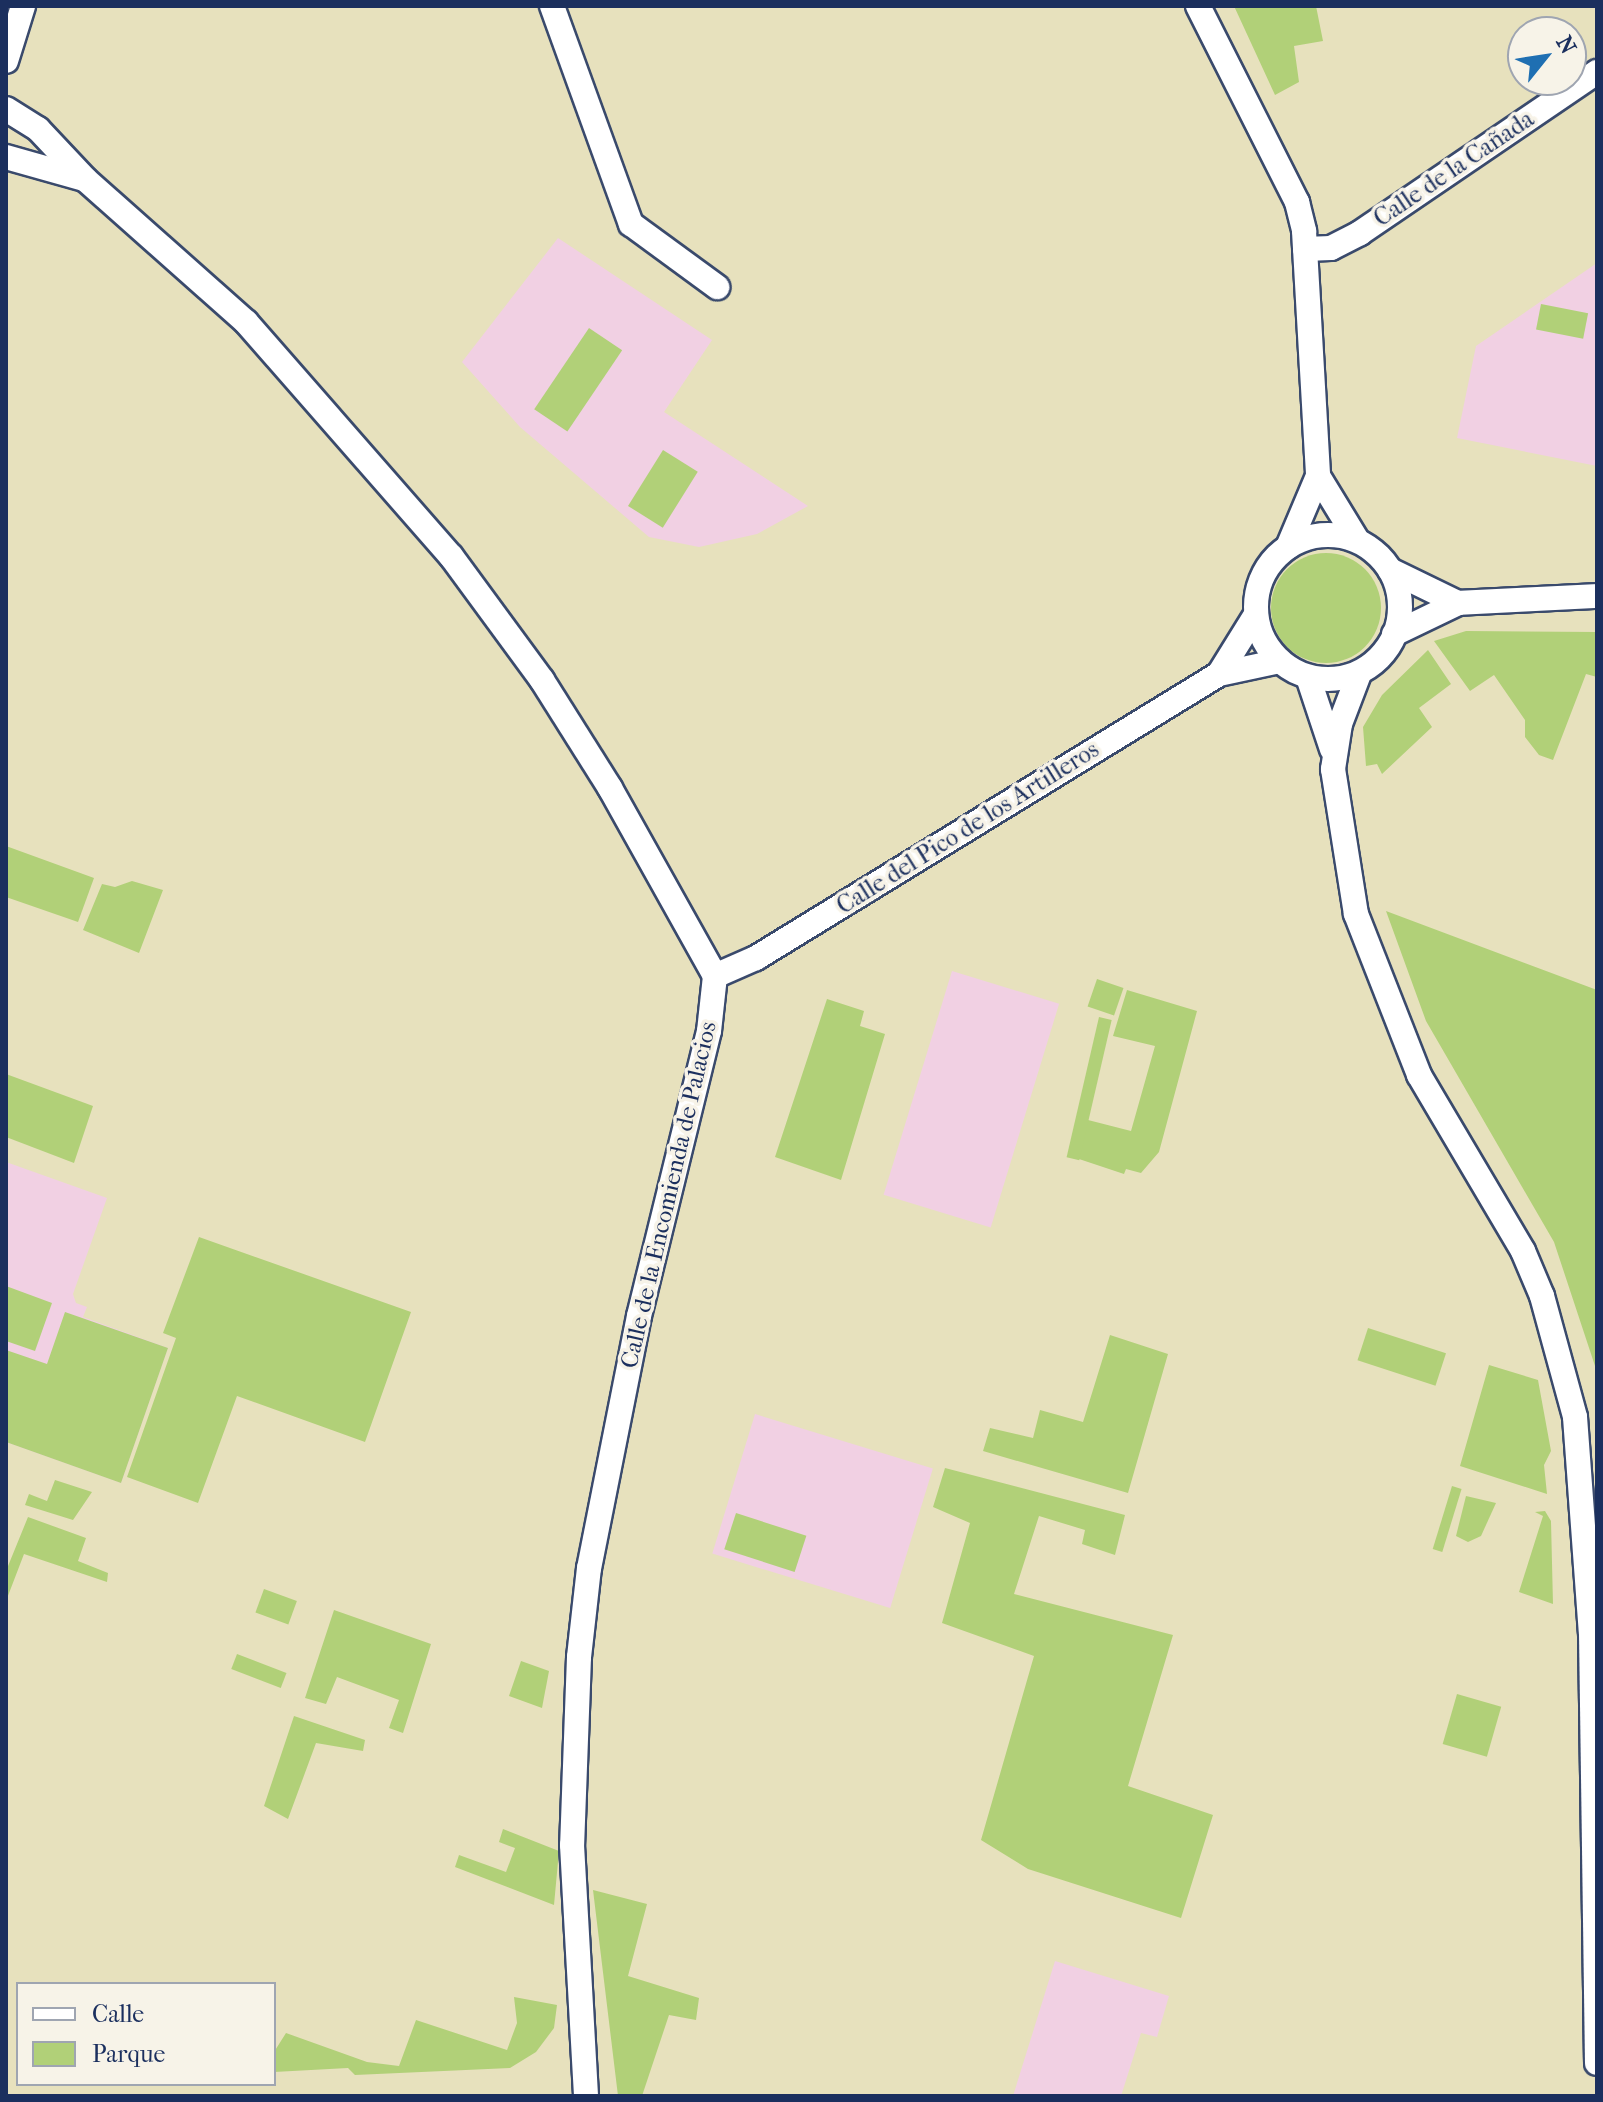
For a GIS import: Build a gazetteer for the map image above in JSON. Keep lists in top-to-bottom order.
{
  "streets": {
    "street": ["Calle de la Cañada", "Calle del Pico de los Artilleros", "Calle de la Encomienda de Palacios"]
  },
  "crossings": [
    ["Calle del Pico de los Artilleros", "Calle de la Encomienda de Palacios"]
  ],
  "legend": ["Calle", "Parque"],
  "north": "top right"
}
